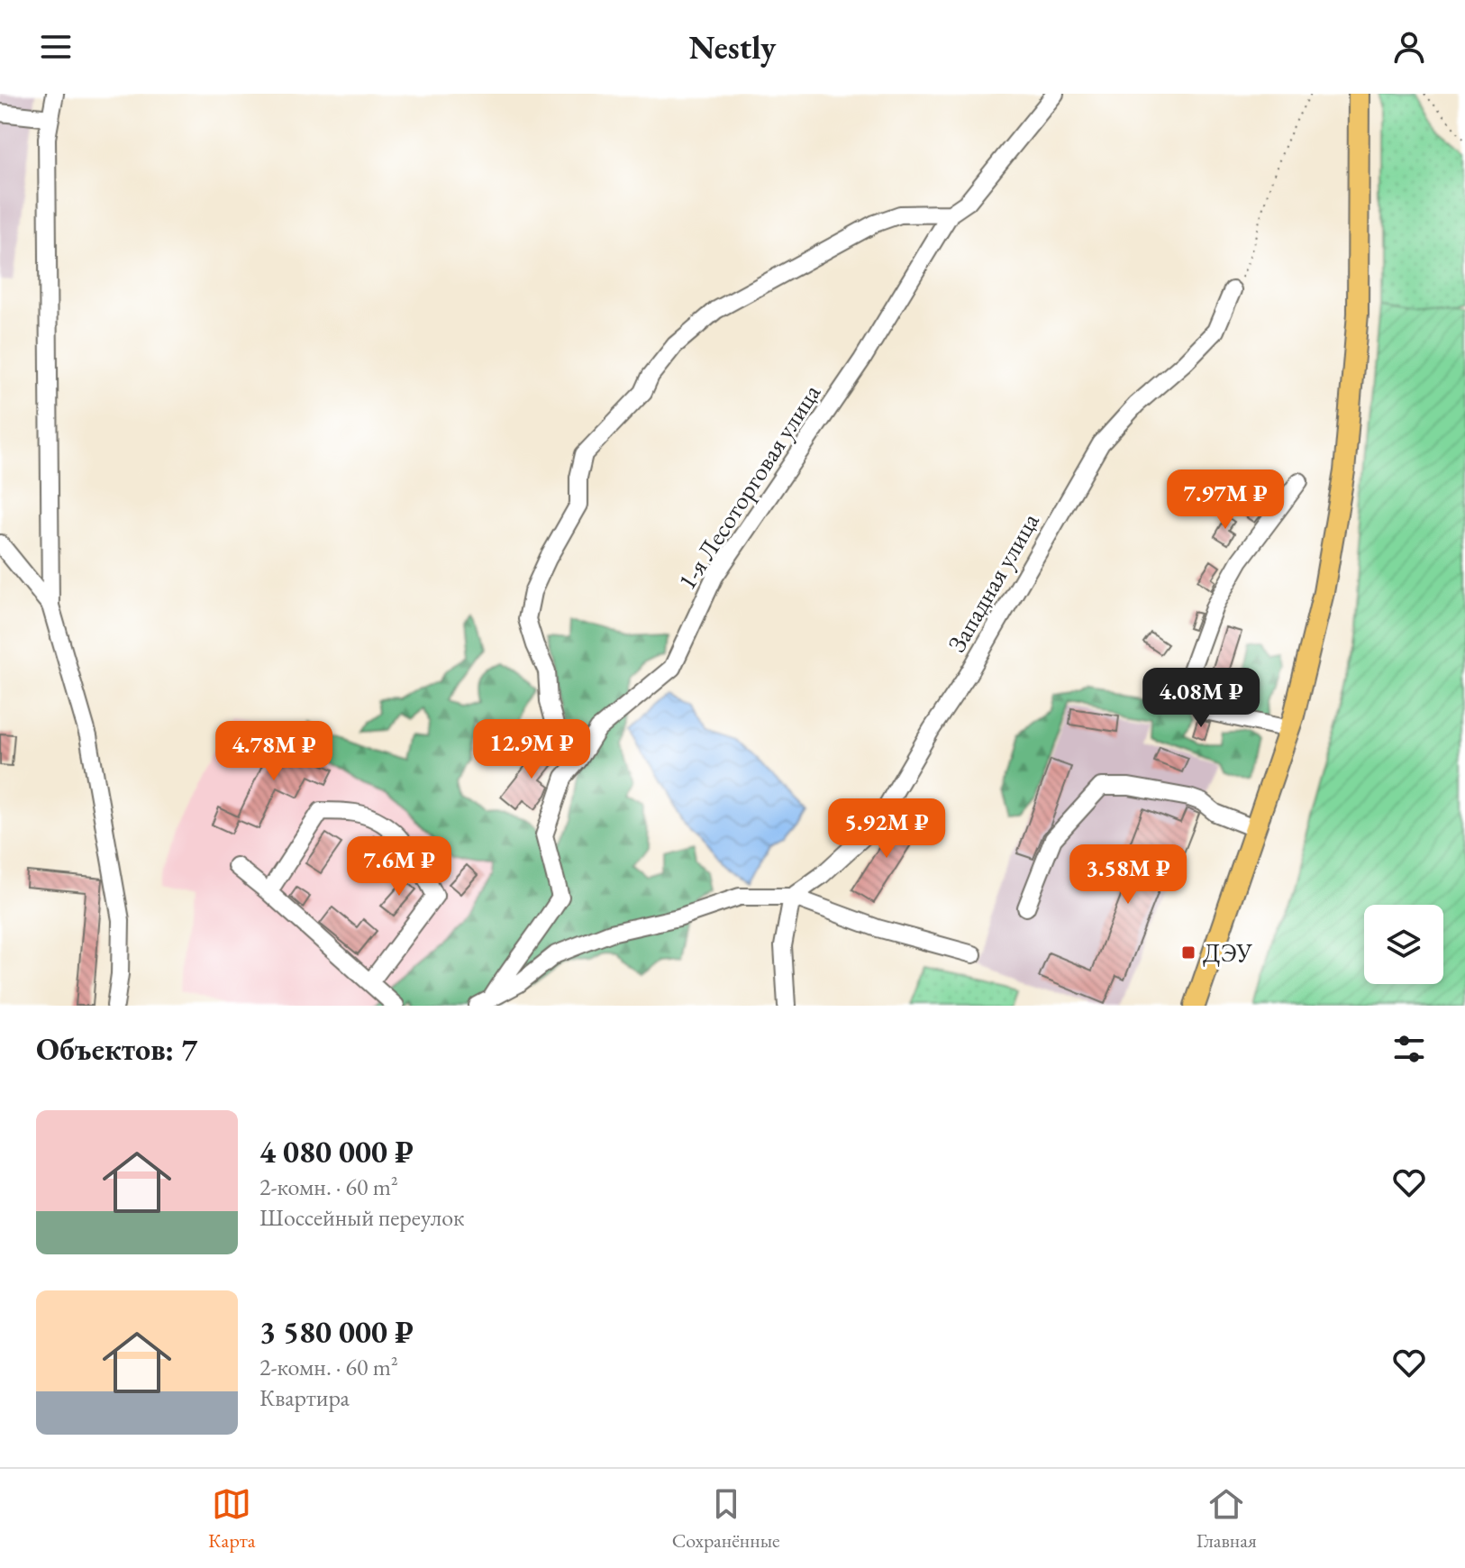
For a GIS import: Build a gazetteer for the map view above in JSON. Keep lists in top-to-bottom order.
{
  "streets": {
    "street": ["1-я Лесоторговая улица", "Западная улица"]
  },
  "places": {
    "transit": ["ДЭУ"]
  },
  "page": {
    "header": "Nestly",
    "price": [
      "7.97M ₽",
      "4.08M ₽",
      "12.9M ₽",
      "4.78M ₽",
      "5.92M ₽",
      "7.6M ₽",
      "3.58M ₽"
    ],
    "heading": "Объектов: 7",
    "list": [
      {
        "name": "4 080 000 ₽",
        "note": "2-комн. · 60 m² · Шоссейный переулок"
      },
      {
        "name": "3 580 000 ₽",
        "note": "2-комн. · 60 m² · Квартира"
      }
    ],
    "tabs": ["Карта", "Сохранённые", "Главная"]
  }
}
